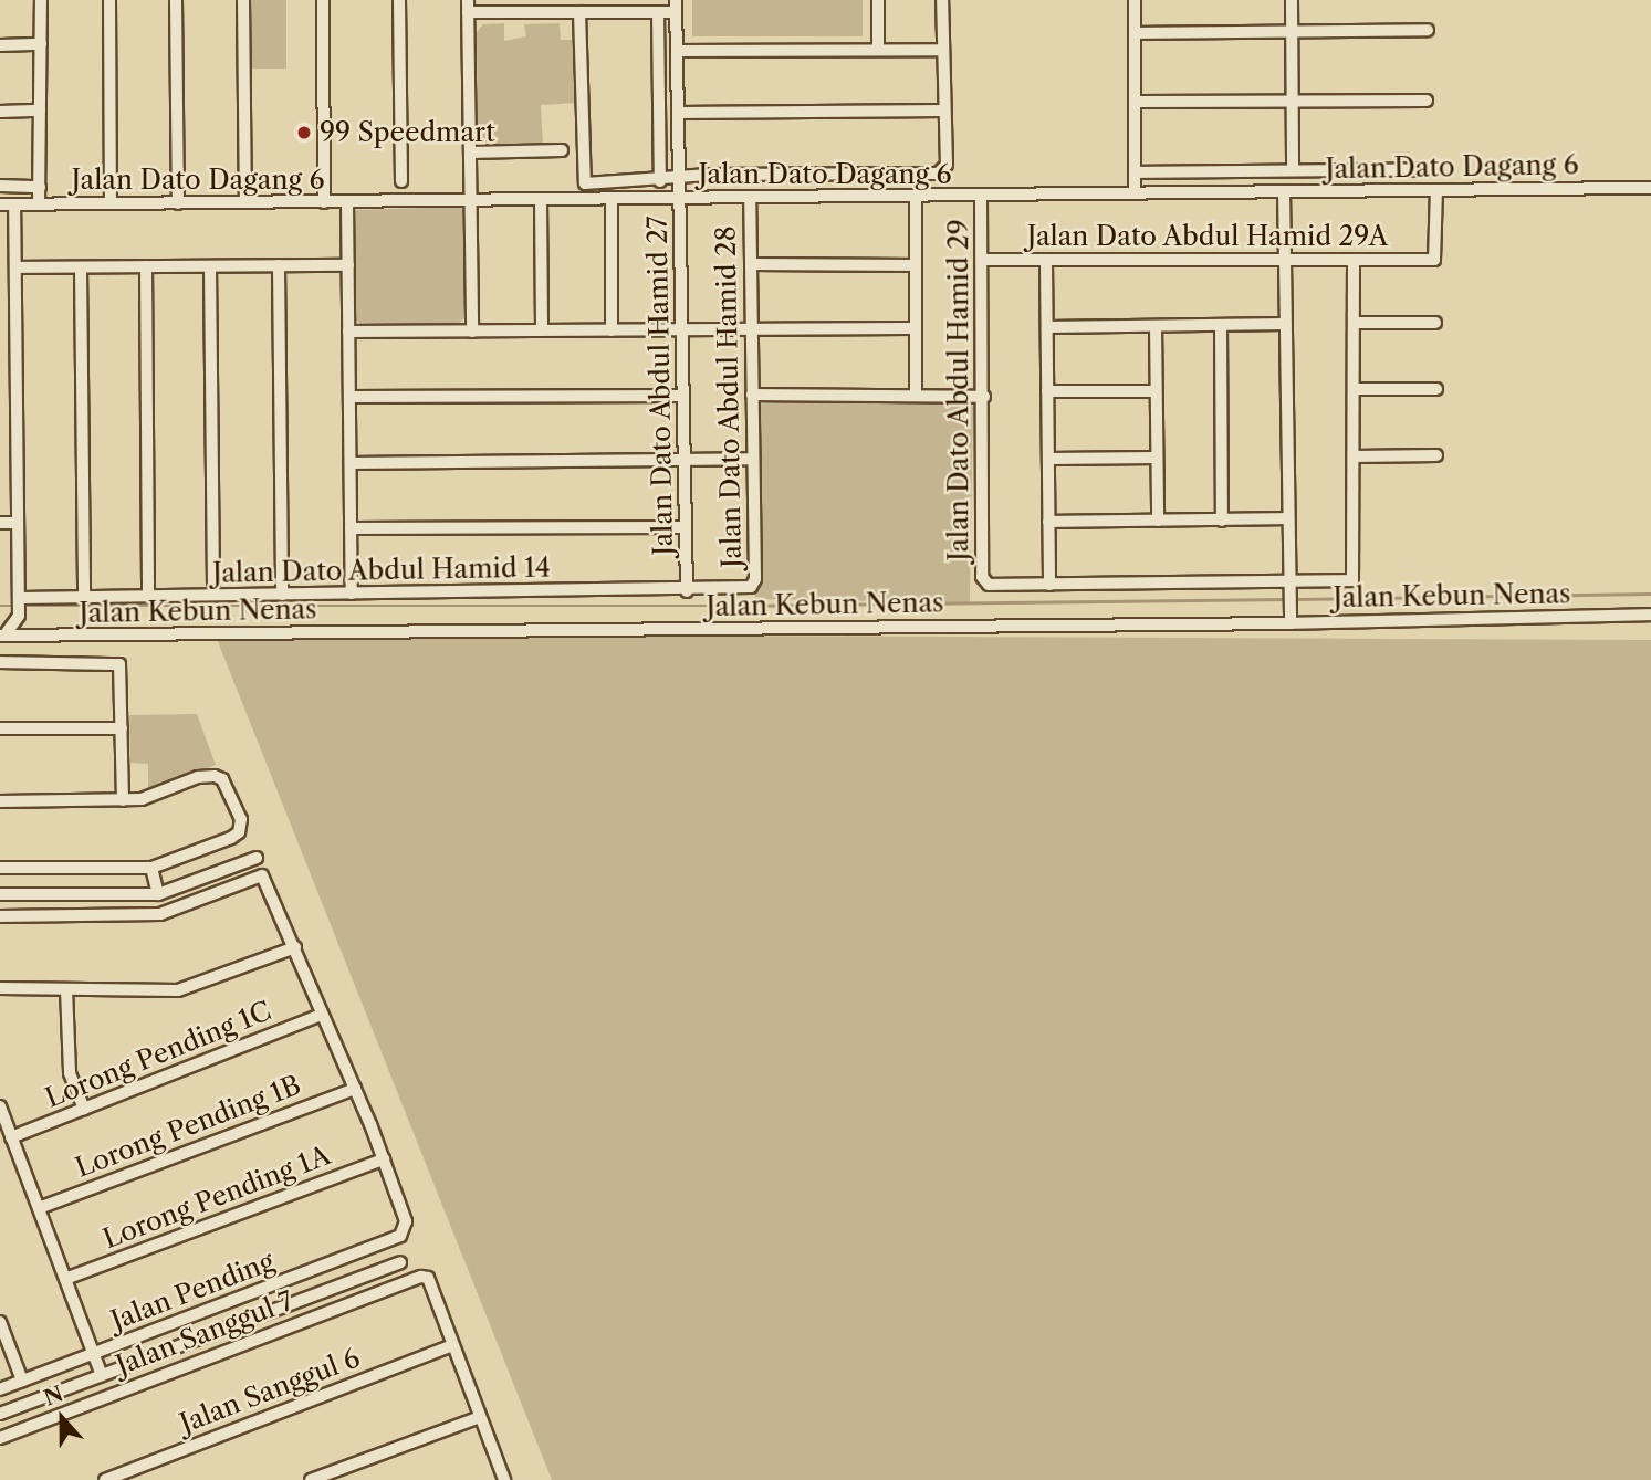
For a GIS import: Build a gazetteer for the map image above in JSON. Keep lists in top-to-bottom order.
{
  "streets": {
    "street": [
      "Jalan Dato Dagang 6",
      "Jalan Dato Abdul Hamid 29A",
      "Jalan Dato Abdul Hamid 27",
      "Jalan Dato Abdul Hamid 29",
      "Jalan Dato Abdul Hamid 28",
      "Jalan Dato Abdul Hamid 14",
      "Jalan Kebun Nenas",
      "Lorong Pending 1C",
      "Lorong Pending 1B",
      "Lorong Pending 1A",
      "Jalan Pending",
      "Jalan Sanggul 7",
      "Jalan Sanggul 6"
    ]
  },
  "crossings": [
    ["Jalan Dato Dagang 6", "Jalan Dato Abdul Hamid 29A"],
    ["Jalan Dato Dagang 6", "Jalan Dato Abdul Hamid 27"],
    ["Jalan Dato Dagang 6", "Jalan Dato Abdul Hamid 29"],
    ["Jalan Dato Dagang 6", "Jalan Dato Abdul Hamid 28"],
    ["Jalan Dato Abdul Hamid 29A", "Jalan Dato Abdul Hamid 29"],
    ["Jalan Dato Abdul Hamid 27", "Jalan Dato Abdul Hamid 14"],
    ["Jalan Dato Abdul Hamid 28", "Jalan Dato Abdul Hamid 14"],
    ["Lorong Pending 1A", "Jalan Pending"],
    ["Jalan Sanggul 7", "Jalan Sanggul 6"]
  ],
  "places": ["99 Speedmart"],
  "north": "top"
}
